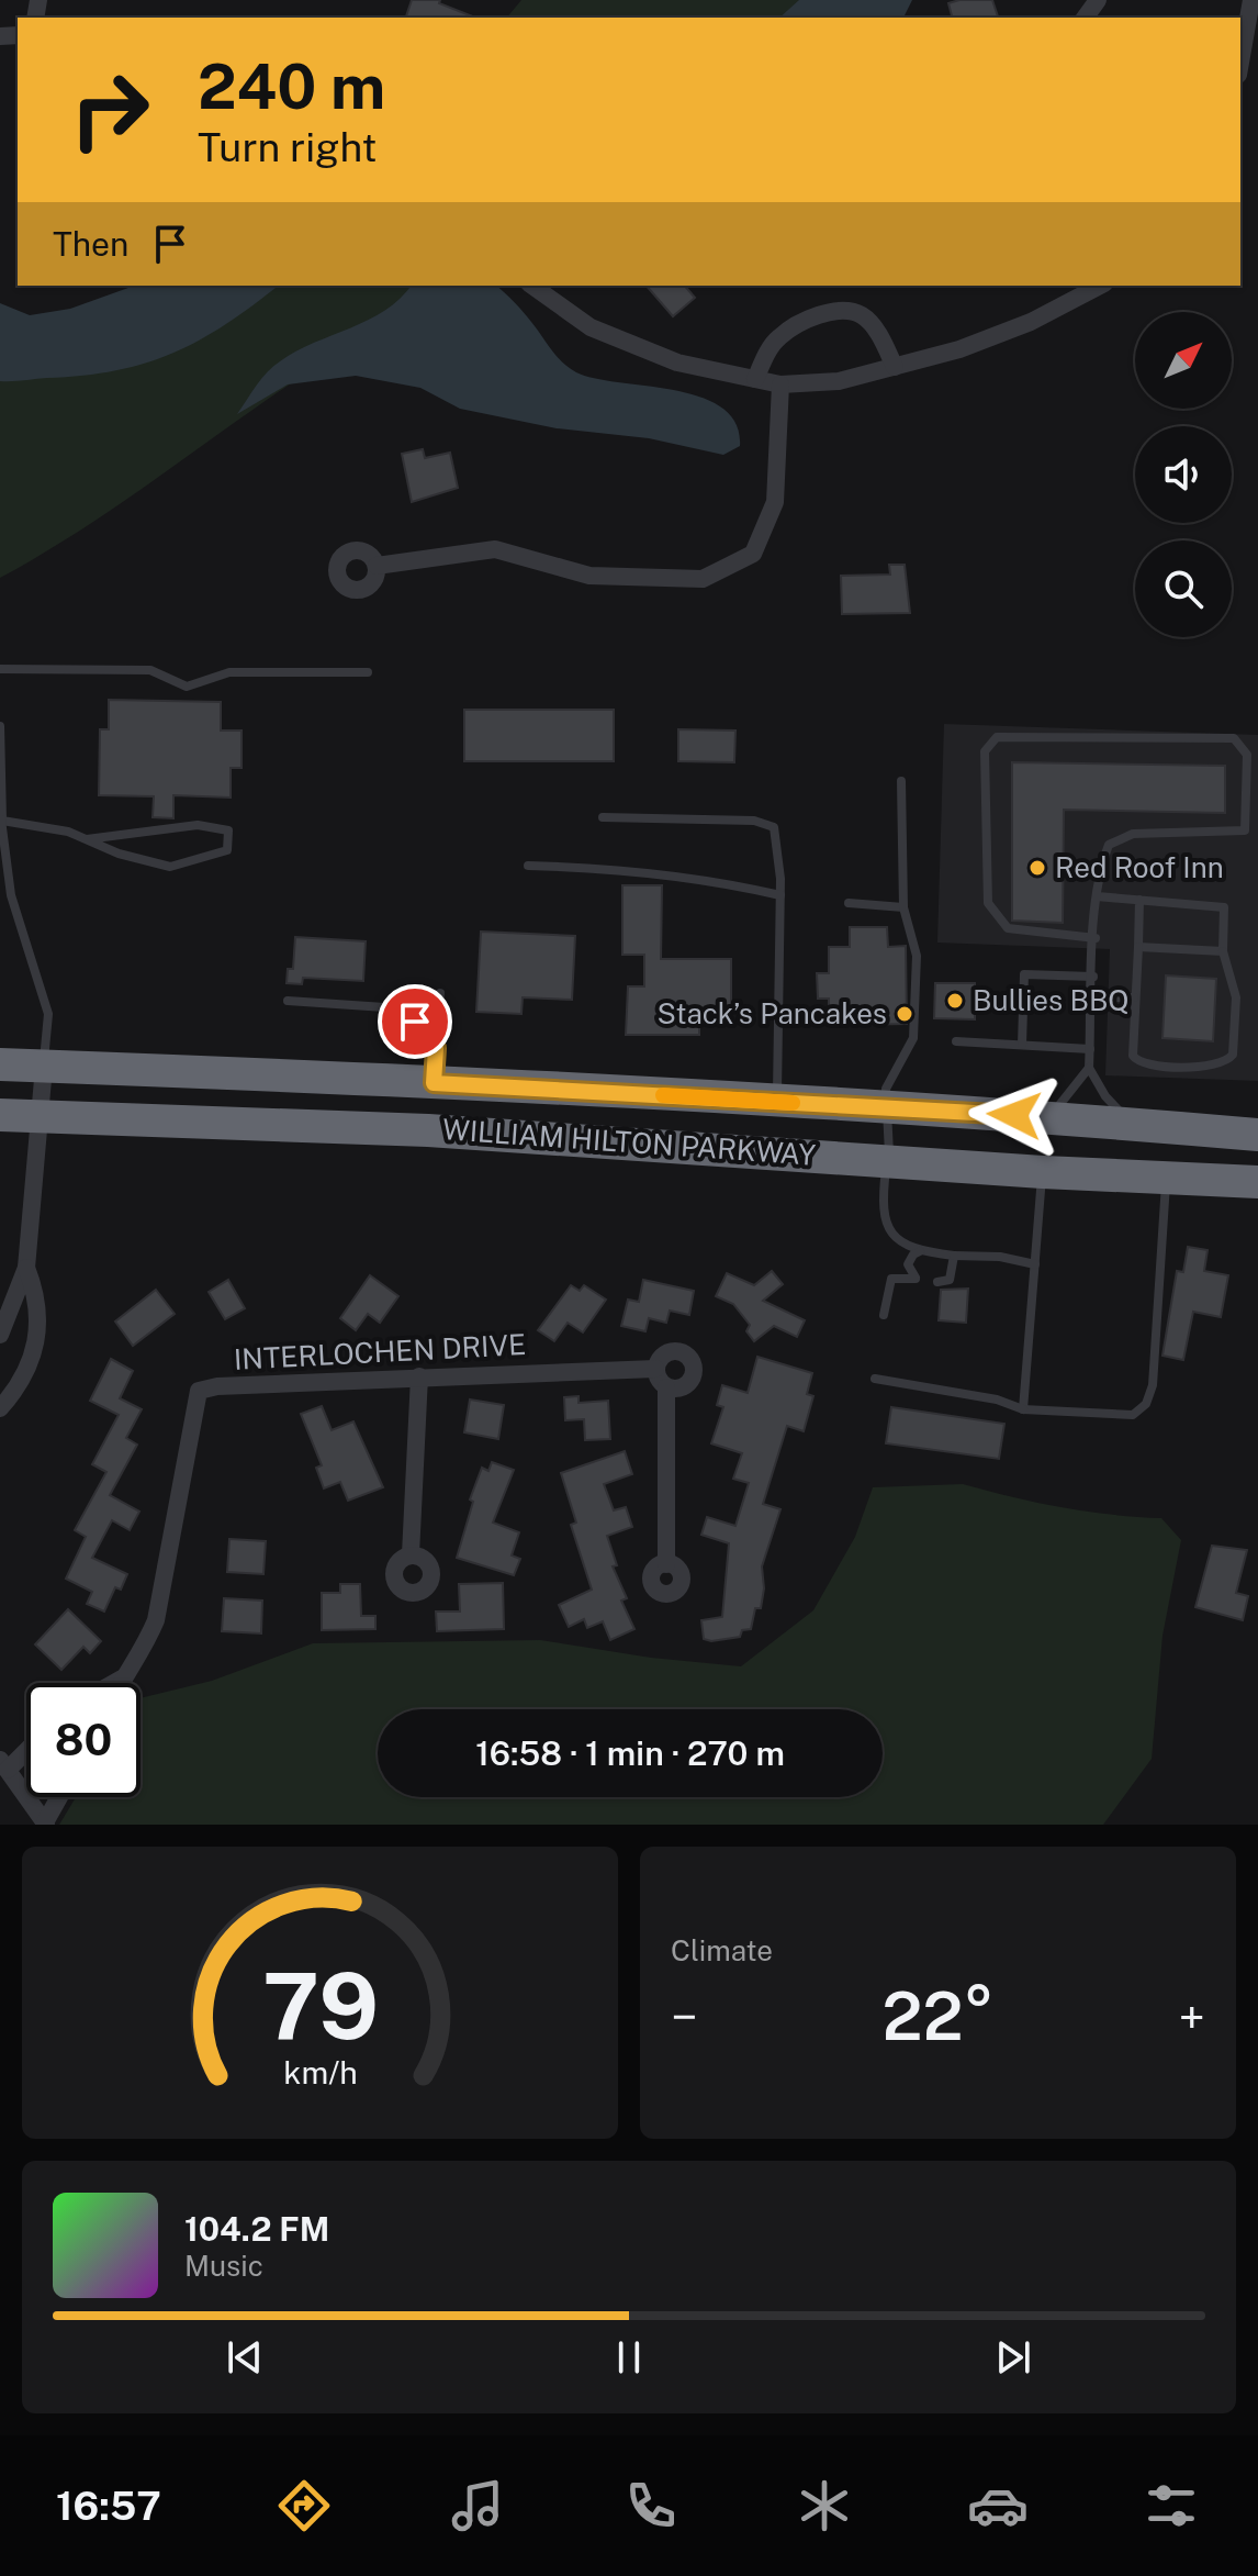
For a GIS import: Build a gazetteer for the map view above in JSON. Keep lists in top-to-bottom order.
{
  "streets": {
    "highway": ["WILLIAM HILTON PARKWAY"],
    "street": ["INTERLOCHEN DRIVE"]
  },
  "places": ["Red Roof Inn", "Bullies BBQ", "Stack’s Pancakes"],
  "north": "top right",
  "page": {
    "turn": ["240 m", "Turn right"],
    "then": "Then",
    "limit": "80",
    "trip": "16:58 · 1 min · 270 m",
    "tile": "Climate",
    "heat": ["−", "22°", "+"],
    "song": ["104.2 FM", "Music"],
    "tabs": "16:57",
    "gauge": ["79", "km/h"]
  }
}
